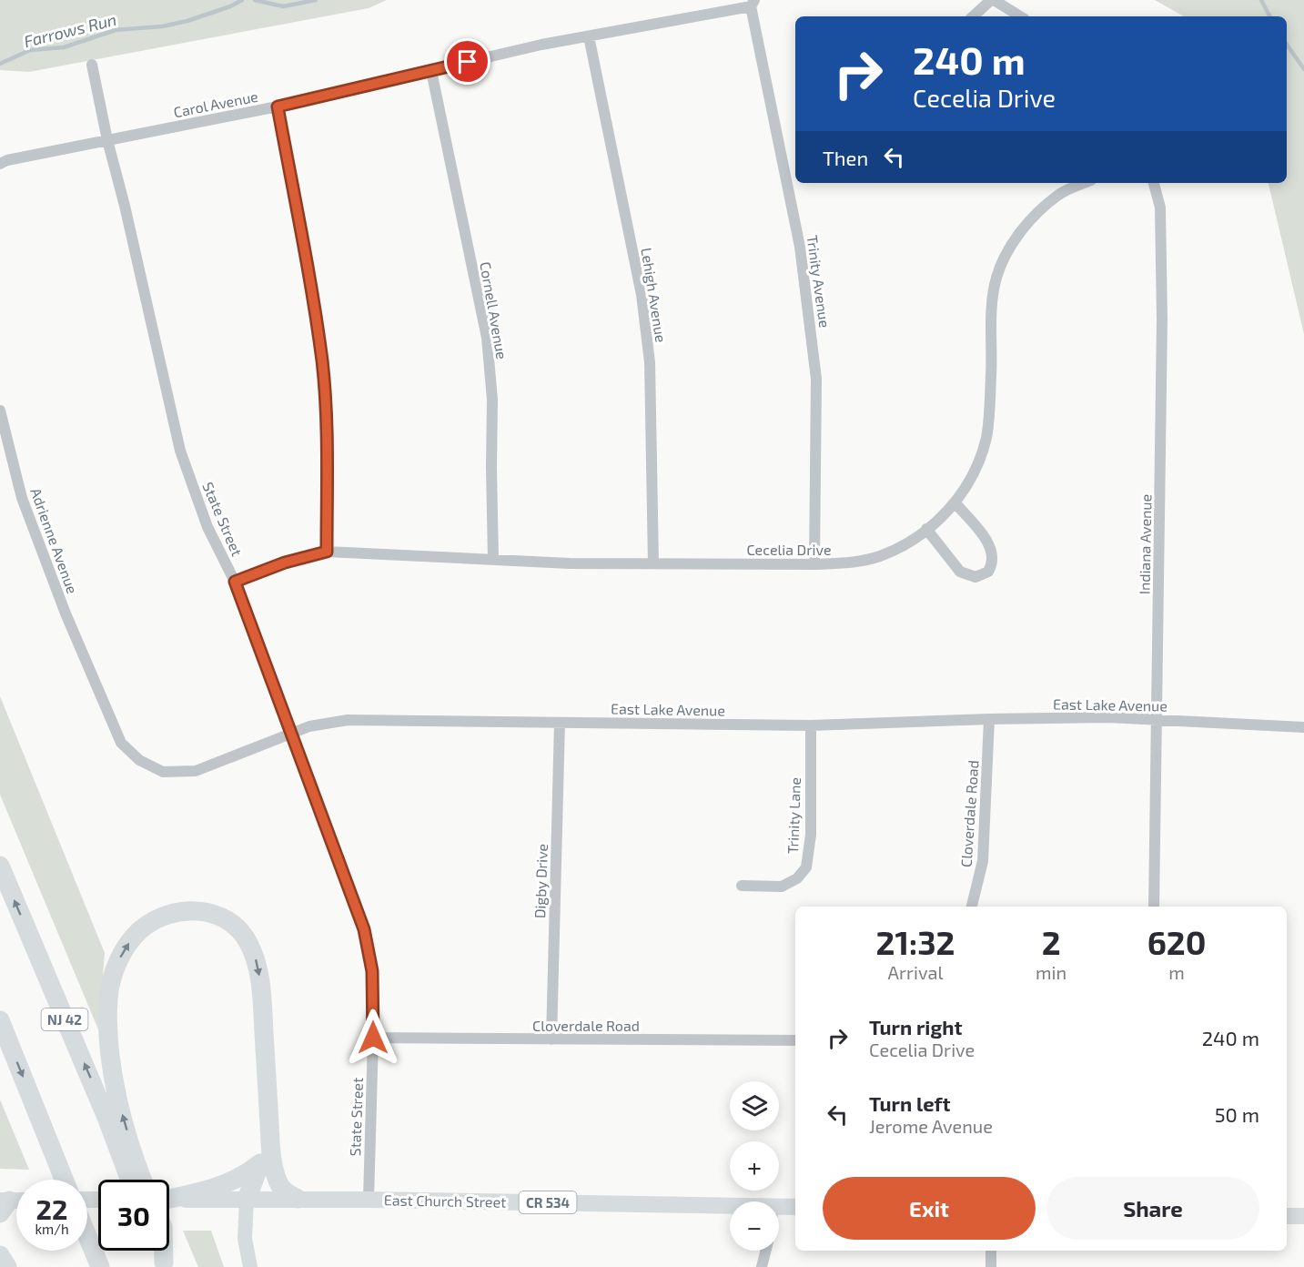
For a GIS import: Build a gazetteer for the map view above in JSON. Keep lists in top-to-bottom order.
{
  "streets": {
    "highway": ["NJ 42"],
    "main road": ["East Church Street", "CR 534"],
    "street": [
      "Carol Avenue",
      "Trinity Avenue",
      "Lehigh Avenue",
      "Cornell Avenue",
      "State Street",
      "Adrienne Avenue",
      "Indiana Avenue",
      "Cecelia Drive",
      "East Lake Avenue",
      "Cloverdale Road",
      "Trinity Lane",
      "Digby Drive"
    ]
  },
  "crossings": [
    ["Carol Avenue", "Trinity Avenue"],
    ["Carol Avenue", "Lehigh Avenue"],
    ["Carol Avenue", "Cornell Avenue"],
    ["Carol Avenue", "State Street"],
    ["Trinity Avenue", "Cecelia Drive"],
    ["Lehigh Avenue", "Cecelia Drive"],
    ["Cornell Avenue", "Cecelia Drive"],
    ["State Street", "Cecelia Drive"],
    ["State Street", "East Lake Avenue"],
    ["State Street", "Cloverdale Road"],
    ["State Street", "East Church Street"],
    ["Adrienne Avenue", "East Lake Avenue"],
    ["Indiana Avenue", "East Lake Avenue"],
    ["East Lake Avenue", "Cloverdale Road"],
    ["East Lake Avenue", "Trinity Lane"],
    ["East Lake Avenue", "Digby Drive"],
    ["Cloverdale Road", "Digby Drive"]
  ],
  "water": ["Farrows Run"],
  "page": {
    "turn": ["240 m", "Cecelia Drive"],
    "then": "Then",
    "eta": [
      "21:32",
      "Arrival",
      "2",
      "min",
      "620",
      "m"
    ],
    "list": [
      {
        "name": "Turn right",
        "note": "Cecelia Drive",
        "value": "240 m"
      },
      {
        "name": "Turn left",
        "note": "Jerome Avenue",
        "value": "50 m"
      }
    ],
    "map_buttons": ["+", "−"],
    "buttons": ["Exit", "Share"],
    "speed": "22 km/h",
    "limit": "30"
  }
}
